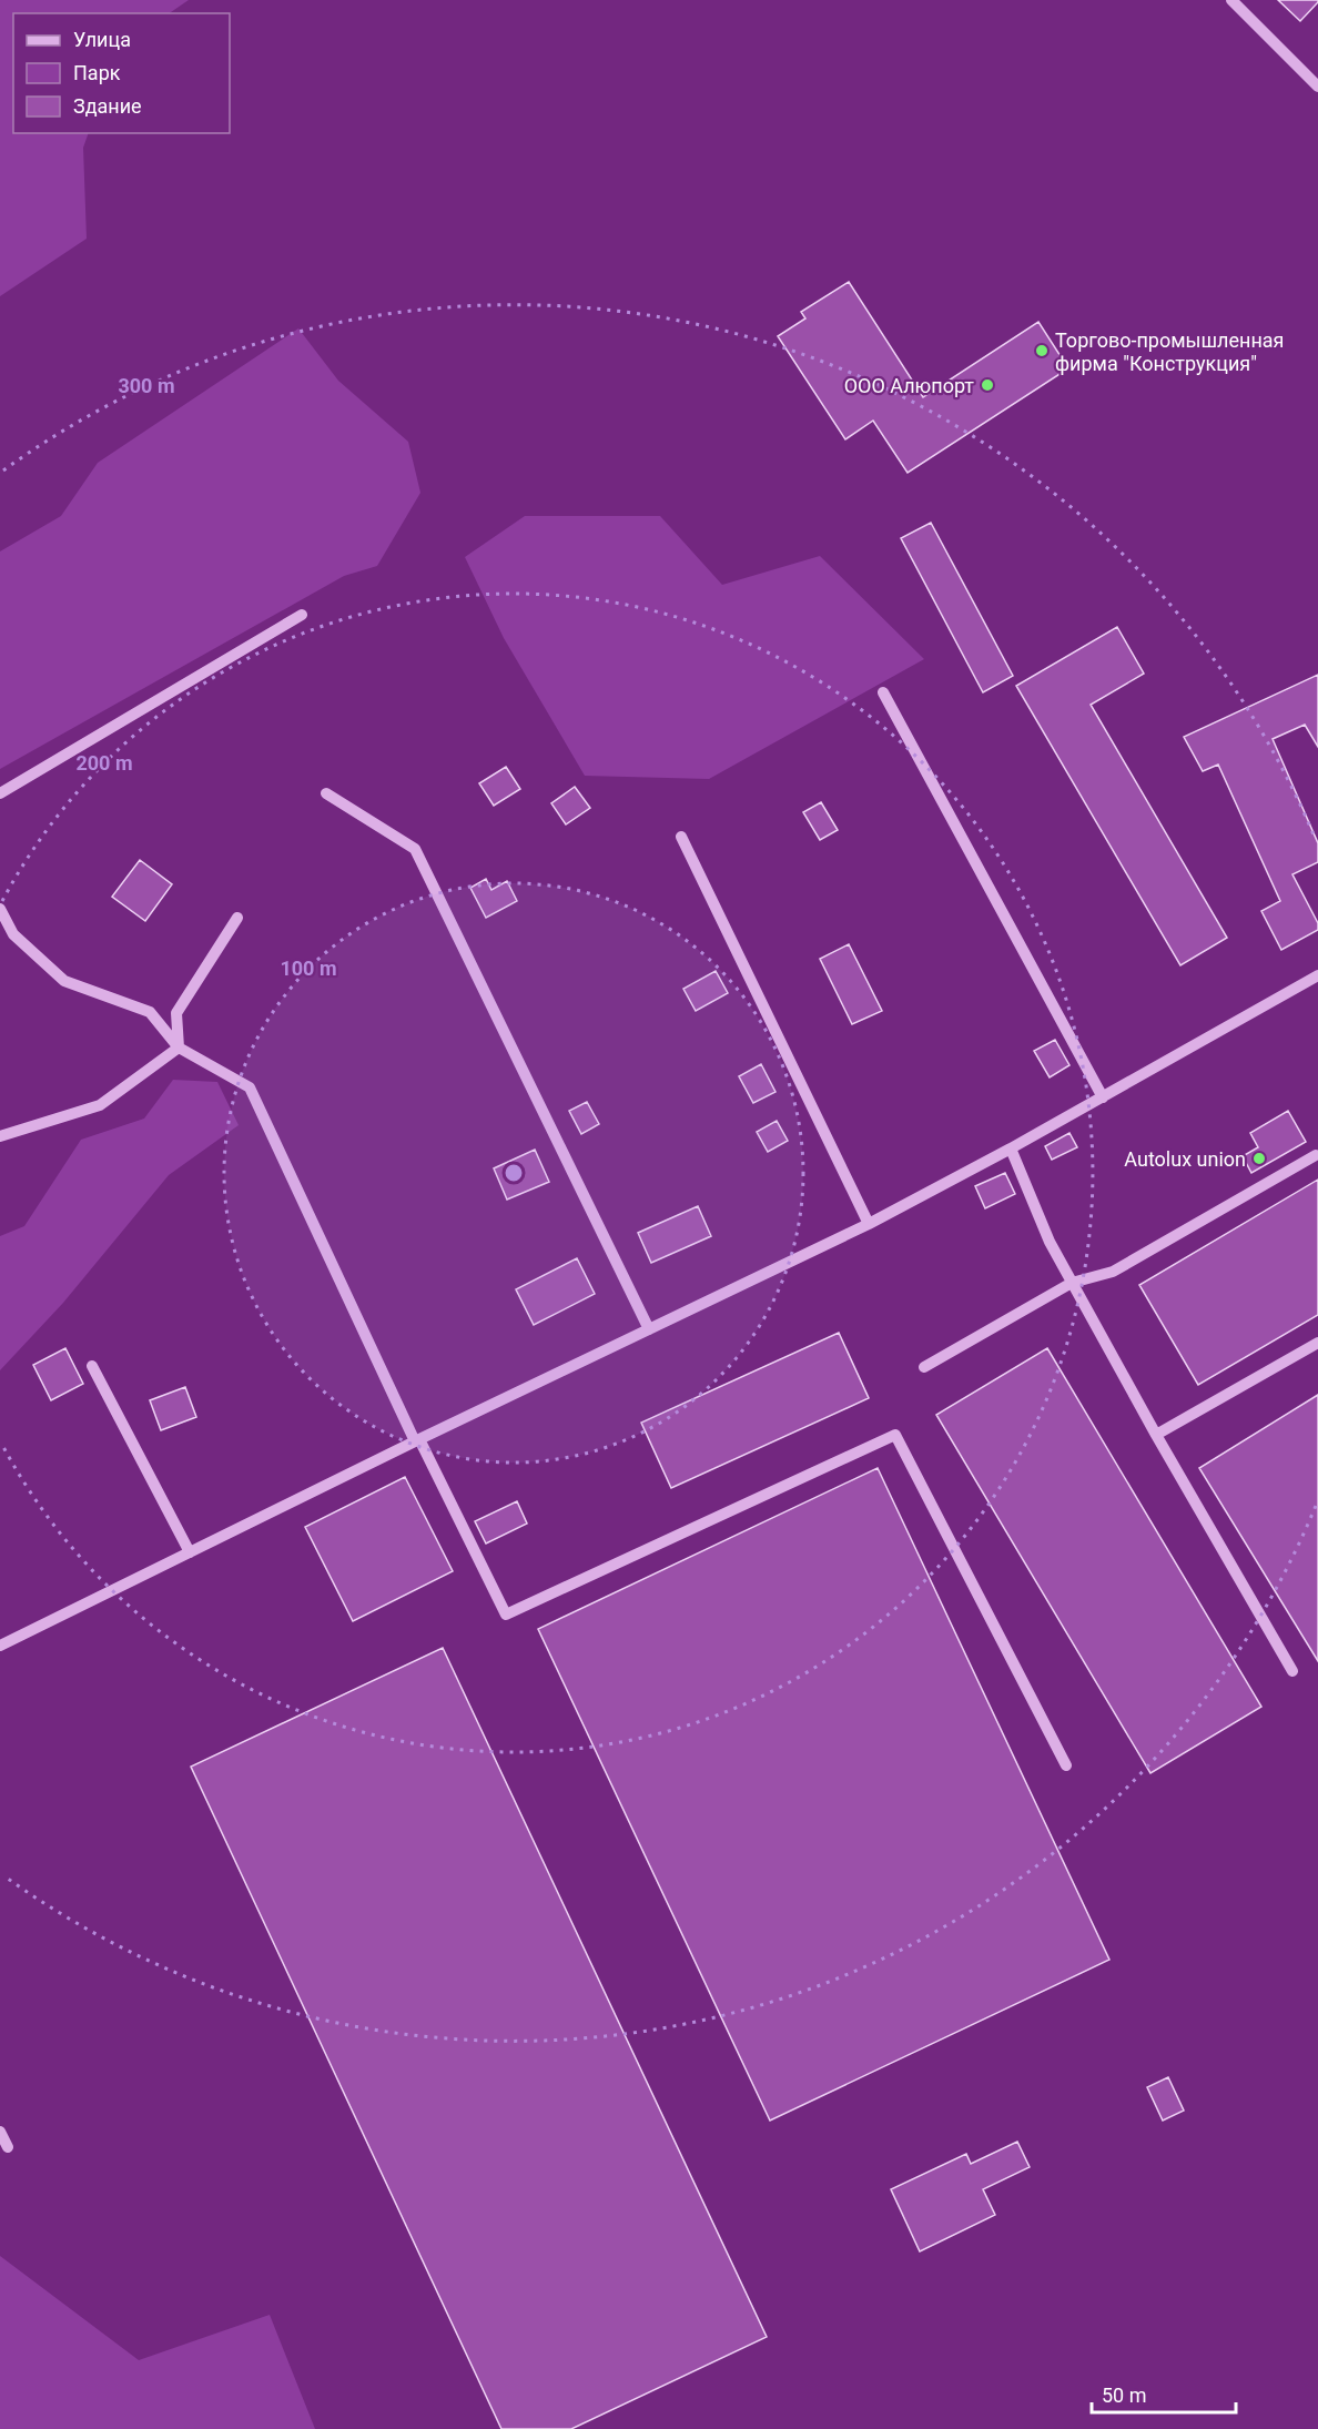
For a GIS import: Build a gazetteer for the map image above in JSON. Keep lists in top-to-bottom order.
{
  "places": ["Торгово-промышленная фирма \"Конструкция\"", "ООО Алюпорт", "Autolux union"],
  "legend": ["Улица", "Парк", "Здание"],
  "scale_bar": "50 m",
  "rings": ["300 m", "200 m", "100 m"]
}
